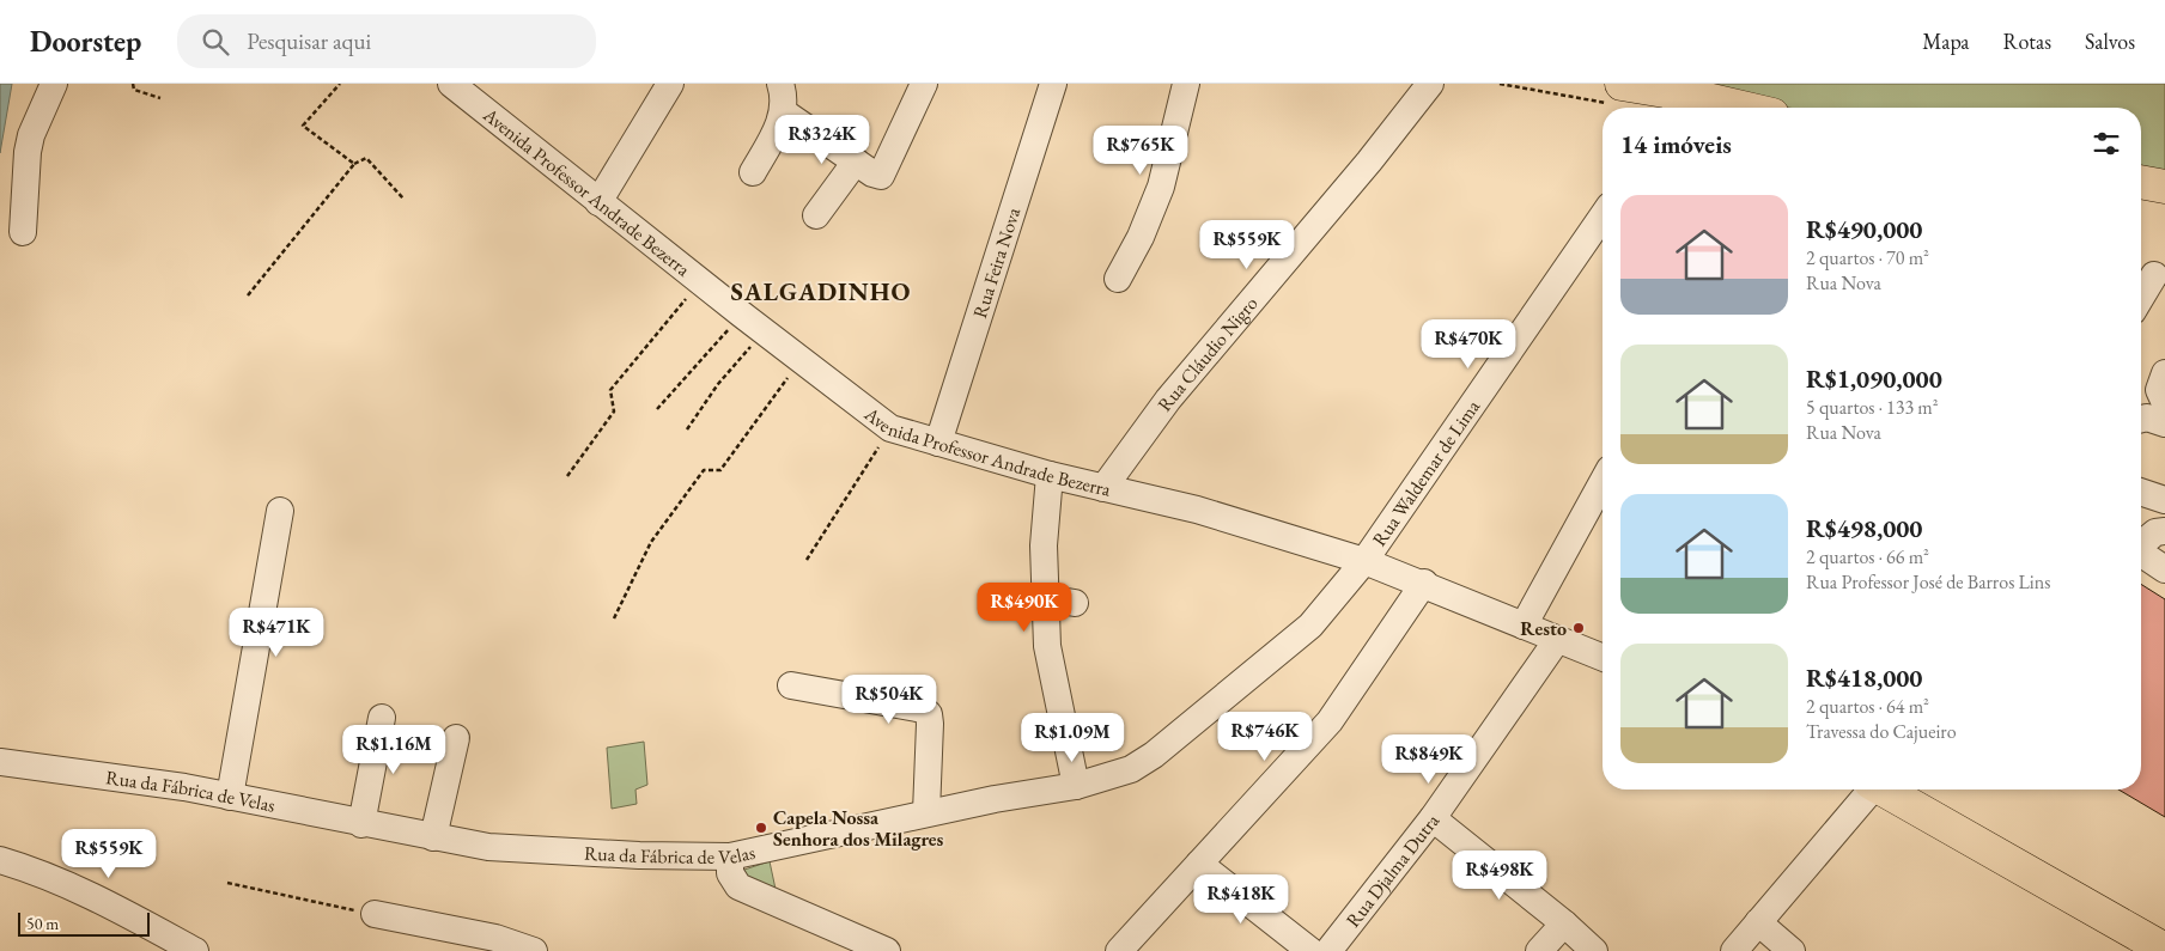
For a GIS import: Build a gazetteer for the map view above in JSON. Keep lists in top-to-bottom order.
{
  "streets": {
    "street": [
      "Avenida Professor Andrade Bezerra",
      "Rua Feira Nova",
      "Rua Cláudio Nigro",
      "Rua Waldemar de Lima",
      "Rua da Fábrica de Velas",
      "Rua Djalma Dutra"
    ]
  },
  "crossings": [
    ["Avenida Professor Andrade Bezerra", "Rua Feira Nova"],
    ["Avenida Professor Andrade Bezerra", "Rua Cláudio Nigro"],
    ["Avenida Professor Andrade Bezerra", "Rua Waldemar de Lima"],
    ["Avenida Professor Andrade Bezerra", "Rua da Fábrica de Velas"],
    ["Avenida Professor Andrade Bezerra", "Rua Djalma Dutra"],
    ["Rua Waldemar de Lima", "Rua da Fábrica de Velas"]
  ],
  "districts": ["SALGADINHO"],
  "places": ["Resto", "Capela Nossa Senhora dos Milagres"],
  "scale_bar": "50 m",
  "page": {
    "header": "Doorstep",
    "search": "Pesquisar aqui",
    "nav": ["Mapa", "Rotas", "Salvos"],
    "heading": "14 imóveis",
    "price": [
      "R$324K",
      "R$765K",
      "R$559K",
      "R$470K",
      "R$490K",
      "R$471K",
      "R$504K",
      "R$746K",
      "R$1.09M",
      "R$1.16M",
      "R$849K",
      "R$559K",
      "R$498K",
      "R$418K"
    ],
    "list": [
      {
        "name": "R$490,000",
        "note": "2 quartos · 70 m² · Rua Nova"
      },
      {
        "name": "R$1,090,000",
        "note": "5 quartos · 133 m² · Rua Nova"
      },
      {
        "name": "R$498,000",
        "note": "2 quartos · 66 m² · Rua Professor José de Barros Lins"
      },
      {
        "name": "R$418,000",
        "note": "2 quartos · 64 m² · Travessa do Cajueiro"
      }
    ],
    "scale": "50 m"
  }
}
